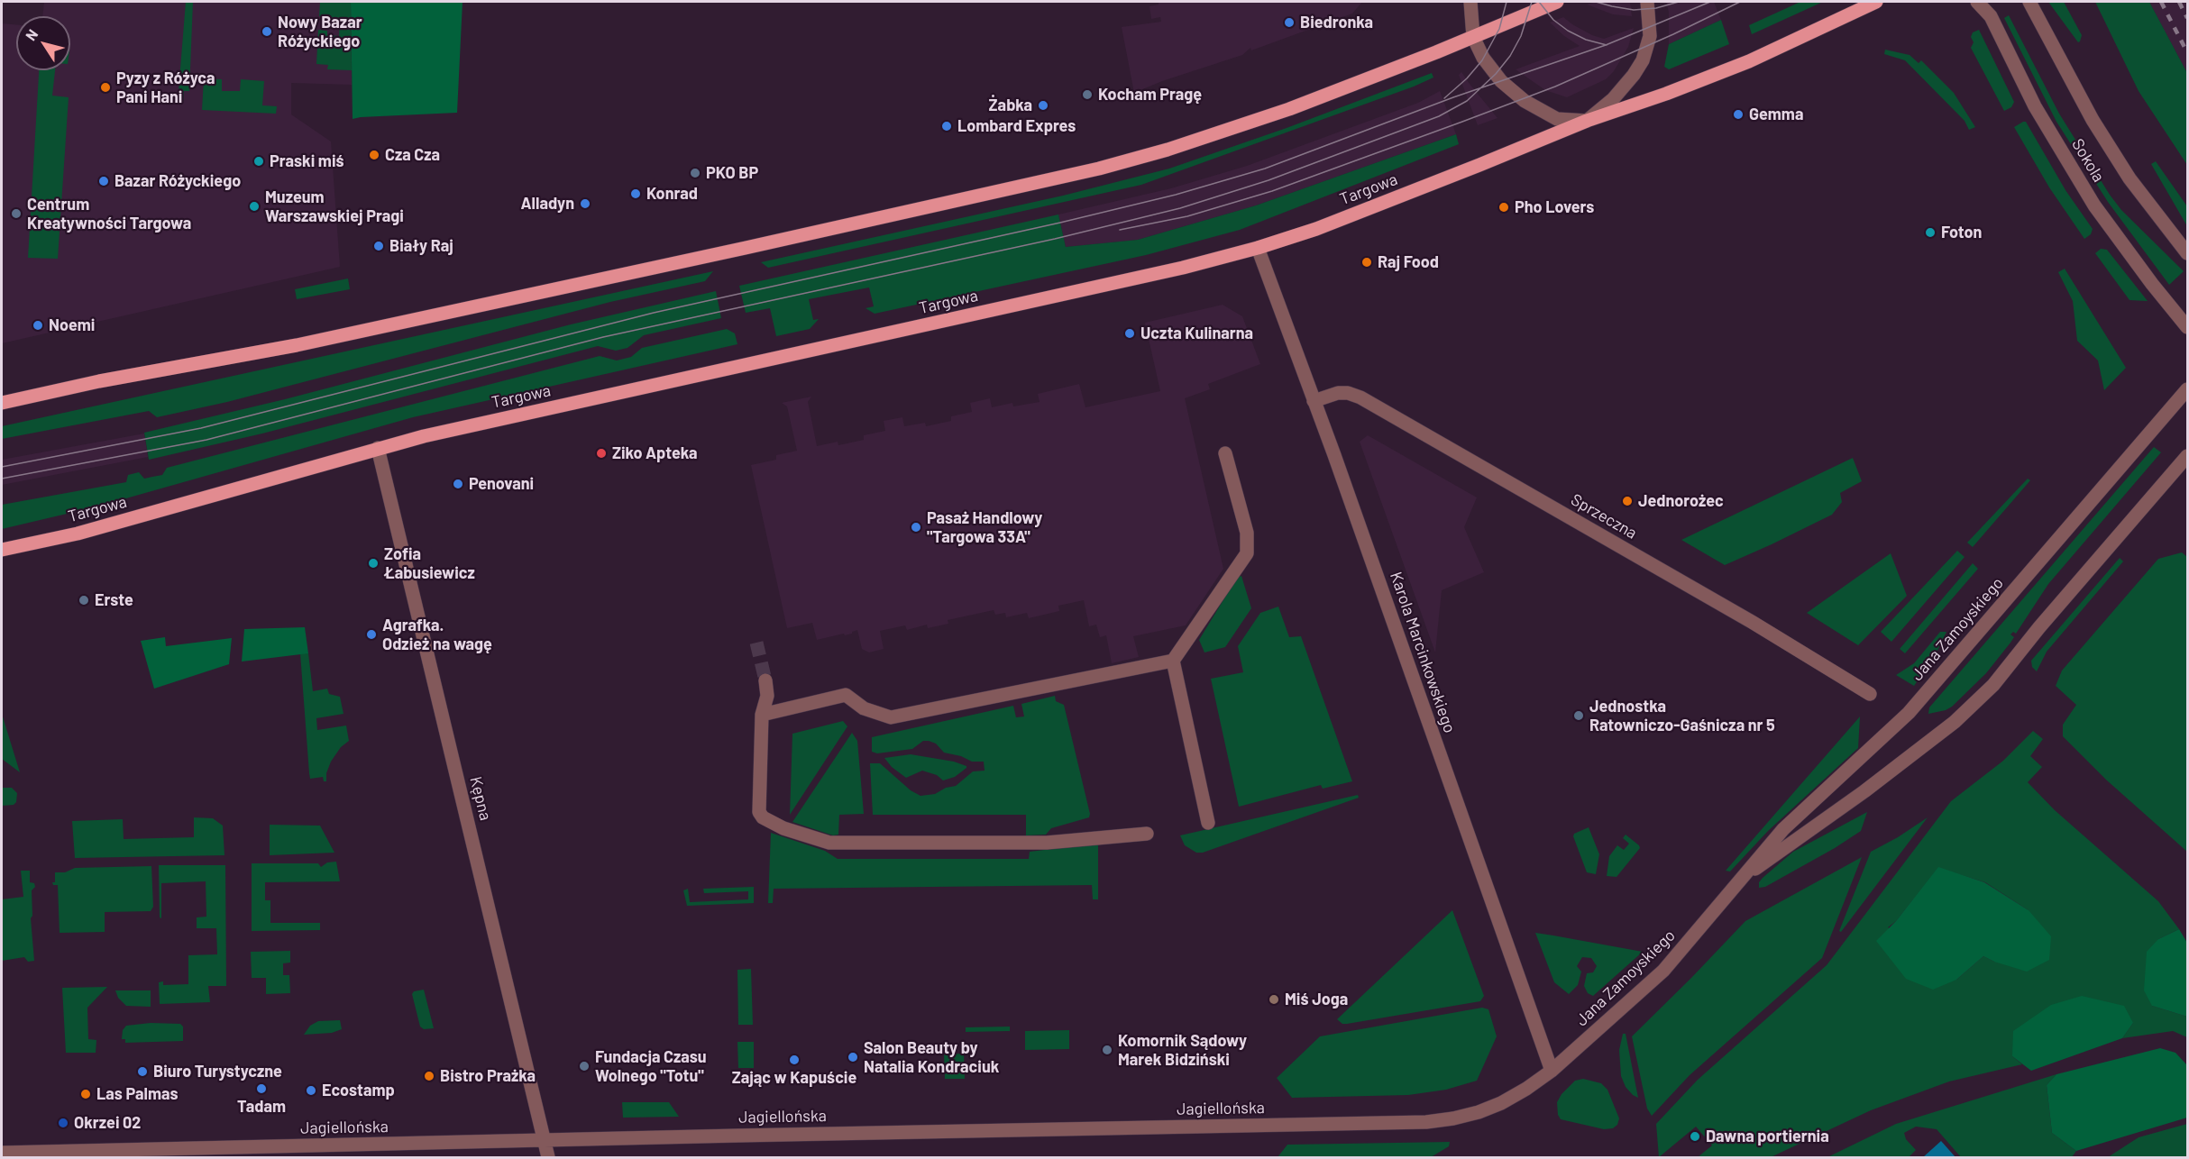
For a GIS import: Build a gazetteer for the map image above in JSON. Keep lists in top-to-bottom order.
{
  "streets": {
    "main road": ["Targowa"],
    "street": [
      "Sokola",
      "Sprzeczna",
      "Jana Zamoyskiego",
      "Karola Marcinkowskiego",
      "Kępna",
      "Jagiellońska"
    ]
  },
  "crossings": [
    ["Targowa", "Karola Marcinkowskiego"],
    ["Targowa", "Kępna"],
    ["Sprzeczna", "Karola Marcinkowskiego"],
    ["Jana Zamoyskiego", "Karola Marcinkowskiego"],
    ["Jana Zamoyskiego", "Jagiellońska"],
    ["Karola Marcinkowskiego", "Jagiellońska"],
    ["Kępna", "Jagiellońska"]
  ],
  "places": [
    "Biedronka",
    "Nowy Bazar Różyckiego",
    "Pyzy z Różyca Pani Hani",
    "Kocham Pragę",
    "Żabka",
    "Gemma",
    "Lombard Expres",
    "Cza Cza",
    "Praski miś",
    "PKO BP",
    "Bazar Różyckiego",
    "Konrad",
    "Alladyn",
    "Muzeum Warszawskiej Pragi",
    "Pho Lovers",
    "Centrum Kreatywności Targowa",
    "Foton",
    "Biały Raj",
    "Raj Food",
    "Noemi",
    "Uczta Kulinarna",
    "Ziko Apteka",
    "Penovani",
    "Jednorożec",
    "Pasaż Handlowy \"Targowa 33A\"",
    "Zofia Łabusiewicz",
    "Erste",
    "Agrafka. Odzież na wagę",
    "Jednostka Ratowniczo-Gaśnicza nr 5",
    "Miś Joga",
    "Komornik Sądowy Marek Bidziński",
    "Salon Beauty by Natalia Kondraciuk",
    "Zając w Kapuście",
    "Fundacja Czasu Wolnego \"Totu\"",
    "Biuro Turystyczne",
    "Bistro Prażka",
    "Tadam",
    "Ecostamp",
    "Las Palmas",
    "Okrzei 02",
    "Dawna portiernia"
  ],
  "north": "top left"
}
